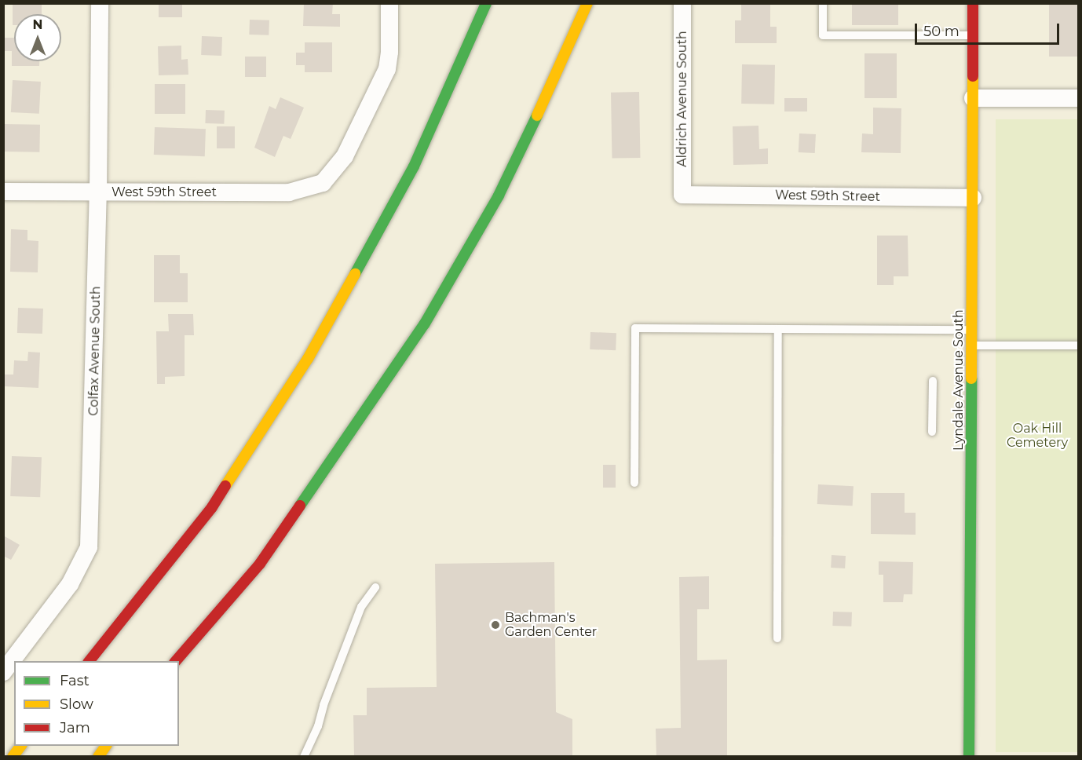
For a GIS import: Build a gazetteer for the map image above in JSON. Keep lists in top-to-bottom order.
{
  "streets": {
    "main road": ["Lyndale Avenue South"],
    "street": ["Aldrich Avenue South", "West 59th Street", "Colfax Avenue South"]
  },
  "crossings": [
    ["Aldrich Avenue South", "West 59th Street"],
    ["West 59th Street", "Colfax Avenue South"],
    ["West 59th Street", "Lyndale Avenue South"]
  ],
  "parks": ["Oak Hill Cemetery"],
  "places": ["Bachman's Garden Center"],
  "legend": ["Fast", "Slow", "Jam"],
  "scale_bar": "50 m",
  "north": "top"
}
